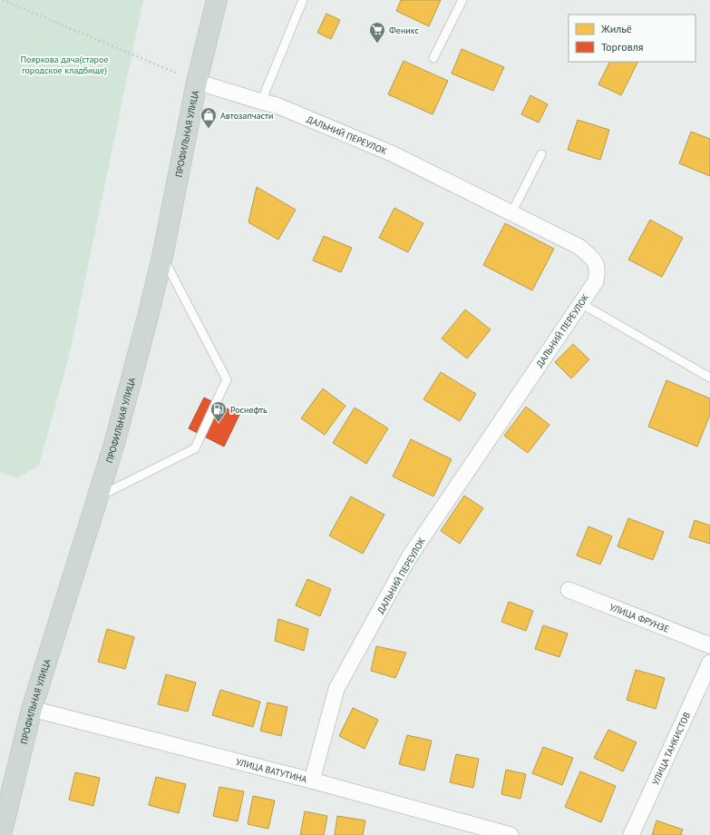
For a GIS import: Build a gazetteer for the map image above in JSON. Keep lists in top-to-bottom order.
{
  "streets": {
    "main road": ["ПРОФИЛЬНАЯ УЛИЦА"],
    "street": [
      "ДАЛЬНИЙ ПЕРЕУЛОК",
      "УЛИЦА ФРУНЗЕ",
      "УЛИЦА ТАНКИСТОВ",
      "УЛИЦА ВАТУТИНА"
    ]
  },
  "crossings": [
    ["ПРОФИЛЬНАЯ УЛИЦА", "ДАЛЬНИЙ ПЕРЕУЛОК"],
    ["ПРОФИЛЬНАЯ УЛИЦА", "УЛИЦА ВАТУТИНА"],
    ["ДАЛЬНИЙ ПЕРЕУЛОК", "УЛИЦА ВАТУТИНА"]
  ],
  "parks": ["Пояркова дача(старое городское кладбище)"],
  "places": {
    "supermarket": ["Феникс"],
    "shop": ["Автозапчасти"],
    "fuel station": ["Роснефть"]
  },
  "legend": ["Жильё", "Торговля"]
}
